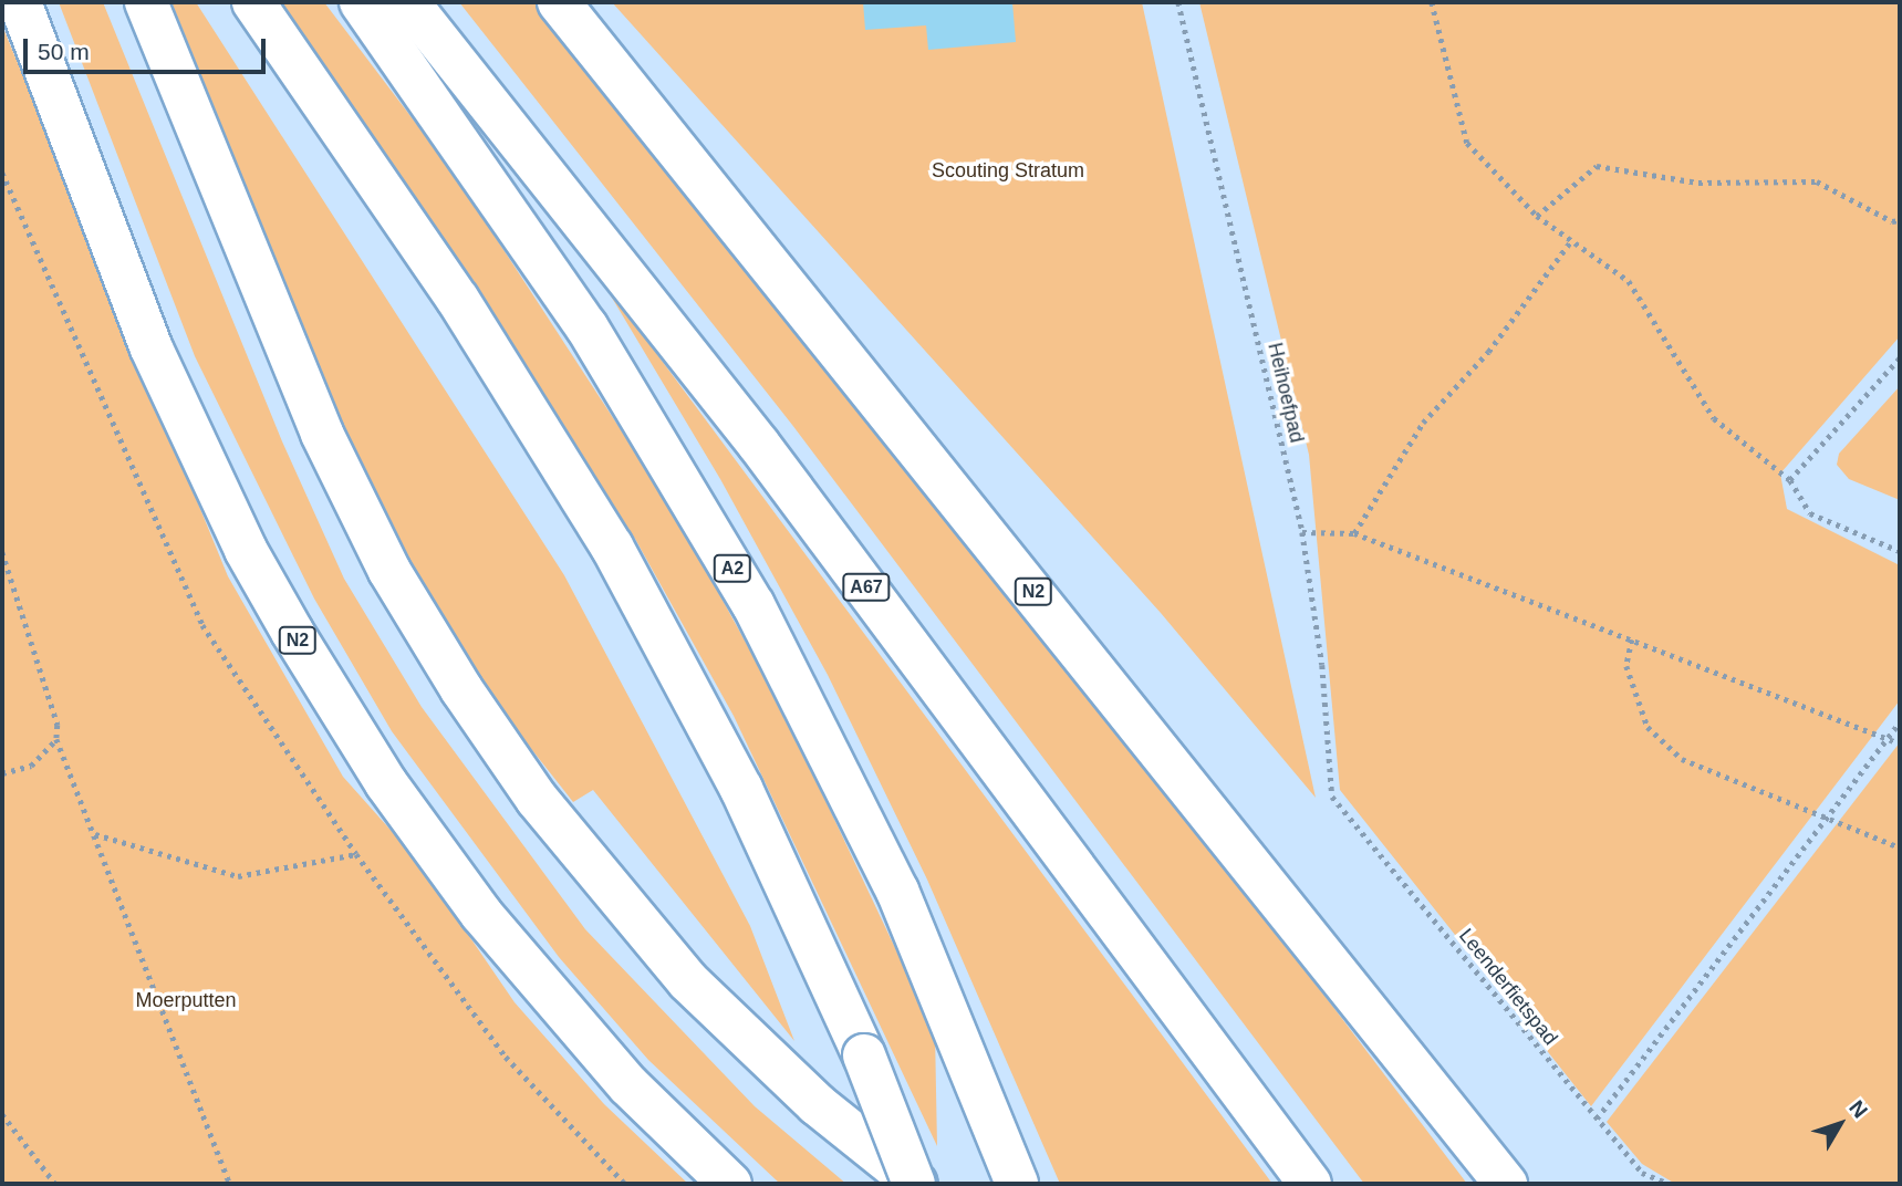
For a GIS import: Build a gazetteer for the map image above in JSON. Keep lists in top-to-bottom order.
{
  "streets": {
    "highway": ["A2", "A67", "N2"],
    "path": ["Heihoefpad", "Leenderfietspad"]
  },
  "crossings": [
    ["Heihoefpad", "Leenderfietspad"]
  ],
  "parks": ["Scouting Stratum", "Moerputten"],
  "scale_bar": "50 m",
  "north": "top right"
}
